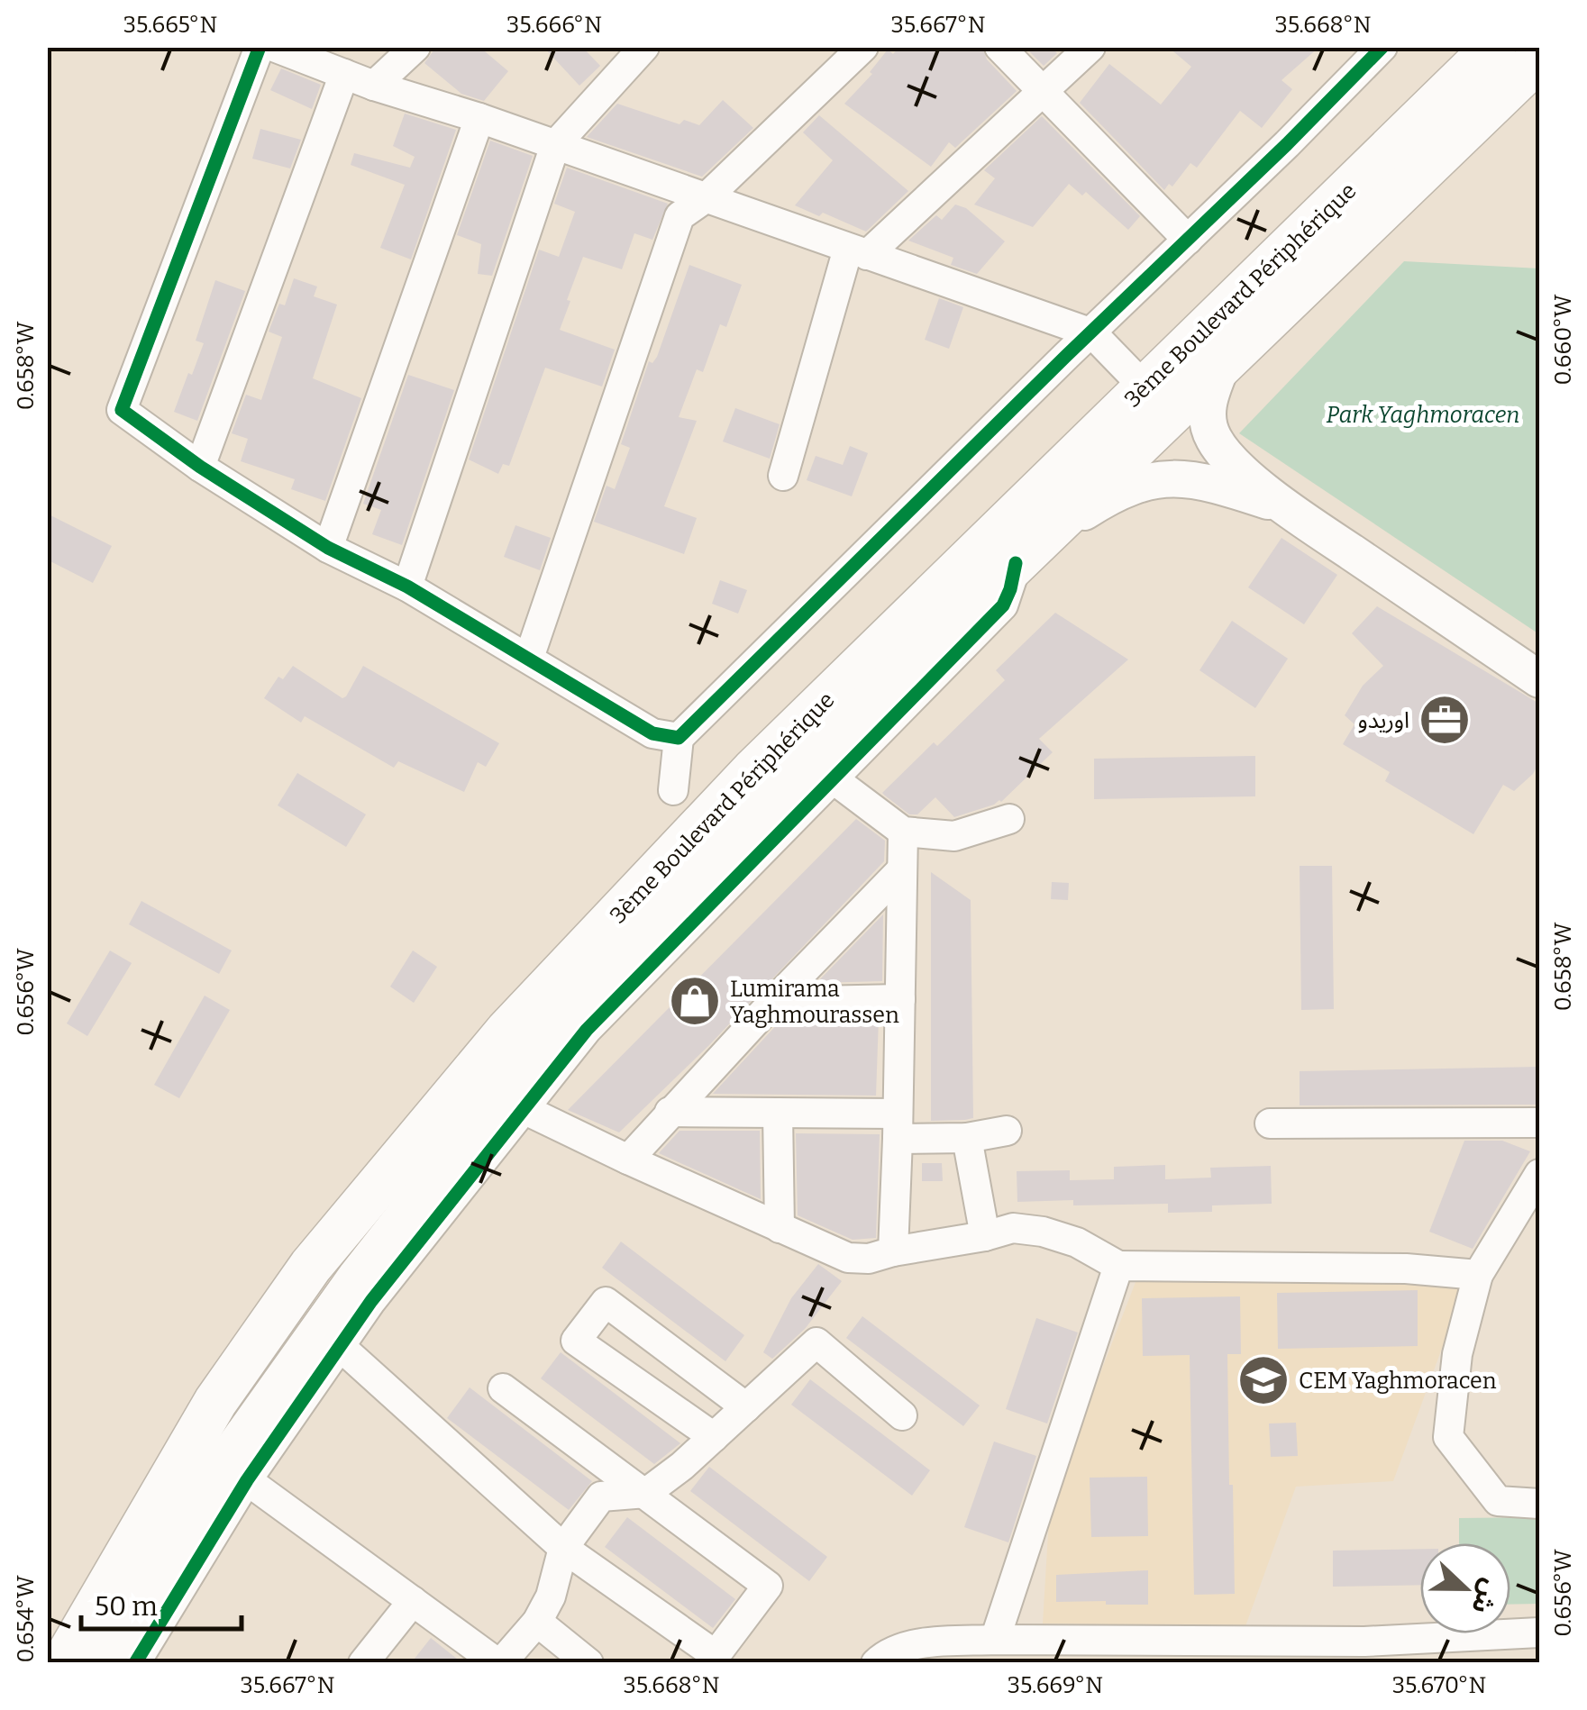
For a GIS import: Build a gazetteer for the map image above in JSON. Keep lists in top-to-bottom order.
{
  "streets": {
    "highway": ["3ème Boulevard Périphérique"]
  },
  "parks": ["Park Yaghmoracen"],
  "places": {
    "office": ["اوريدو"],
    "shop": ["Lumirama Yaghmourassen"],
    "school or university": ["CEM Yaghmoracen"]
  },
  "scale_bar": "50 m",
  "north": "right",
  "coordinates": [
    "35.665°N",
    "35.666°N",
    "35.667°N",
    "35.668°N",
    "0.660°W",
    "0.658°W",
    "0.656°W",
    "0.654°W",
    "35.669°N",
    "35.670°N"
  ]
}
